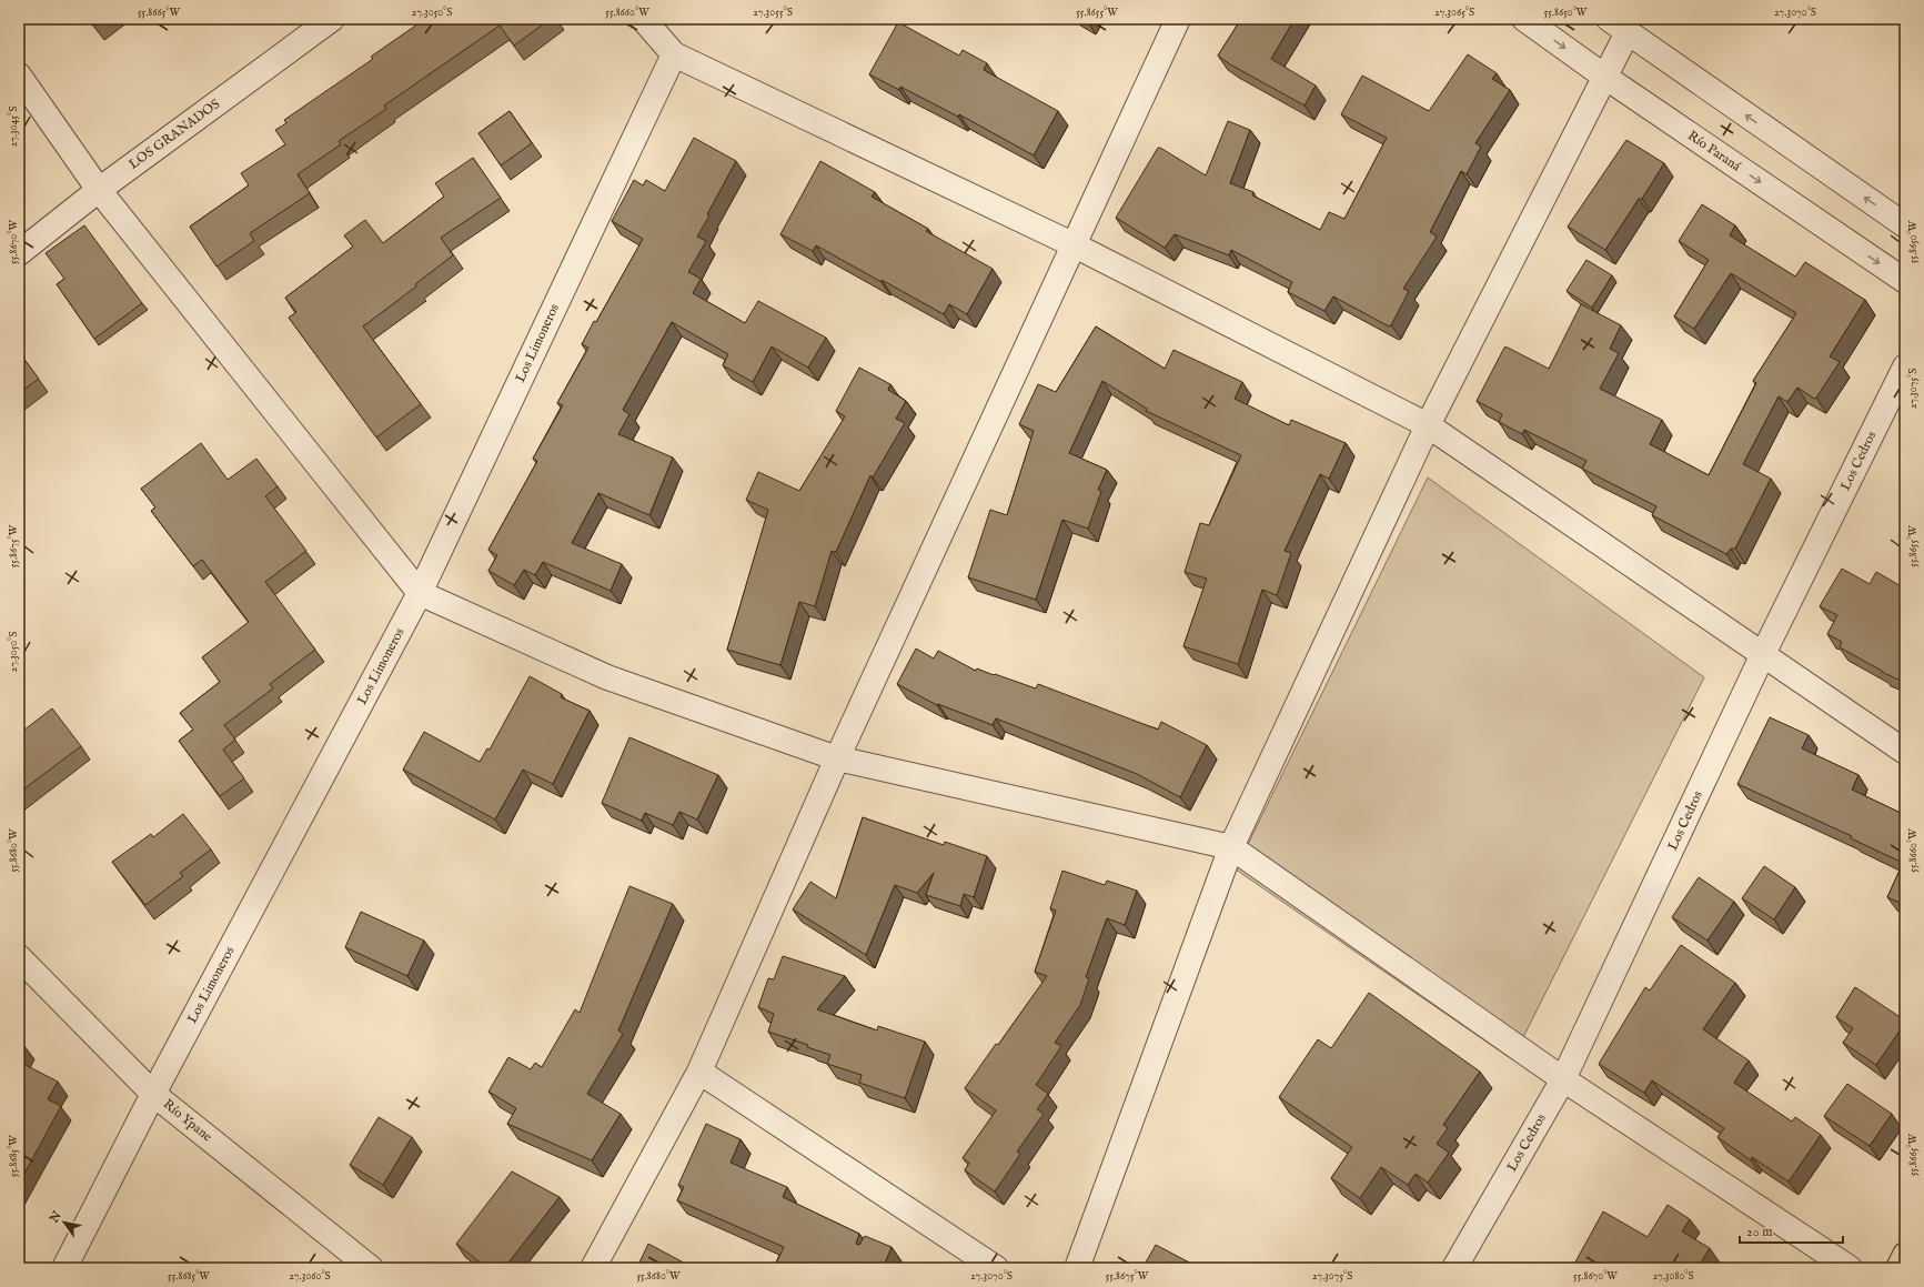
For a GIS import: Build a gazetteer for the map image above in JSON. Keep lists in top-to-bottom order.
{
  "streets": {
    "street": [
      "LOS GRANADOS",
      "Río Paraná",
      "Los Limoneros",
      "Los Cedros",
      "Río Ypane"
    ]
  },
  "crossings": [
    ["Los Limoneros", "Río Ypane"]
  ],
  "scale_bar": "20 m",
  "north": "top left",
  "coordinates": [
    "55.8665°W",
    "27.3050°S",
    "55.8660°W",
    "27.3055°S",
    "55.8655°W",
    "27.3065°S",
    "55.8650°W",
    "27.3070°S",
    "27.3045°S",
    "55.8670°W",
    "27.3075°S",
    "55.8675°W",
    "55.8680°W",
    "55.8685°W",
    "27.3060°S",
    "27.3080°S"
  ]
}
